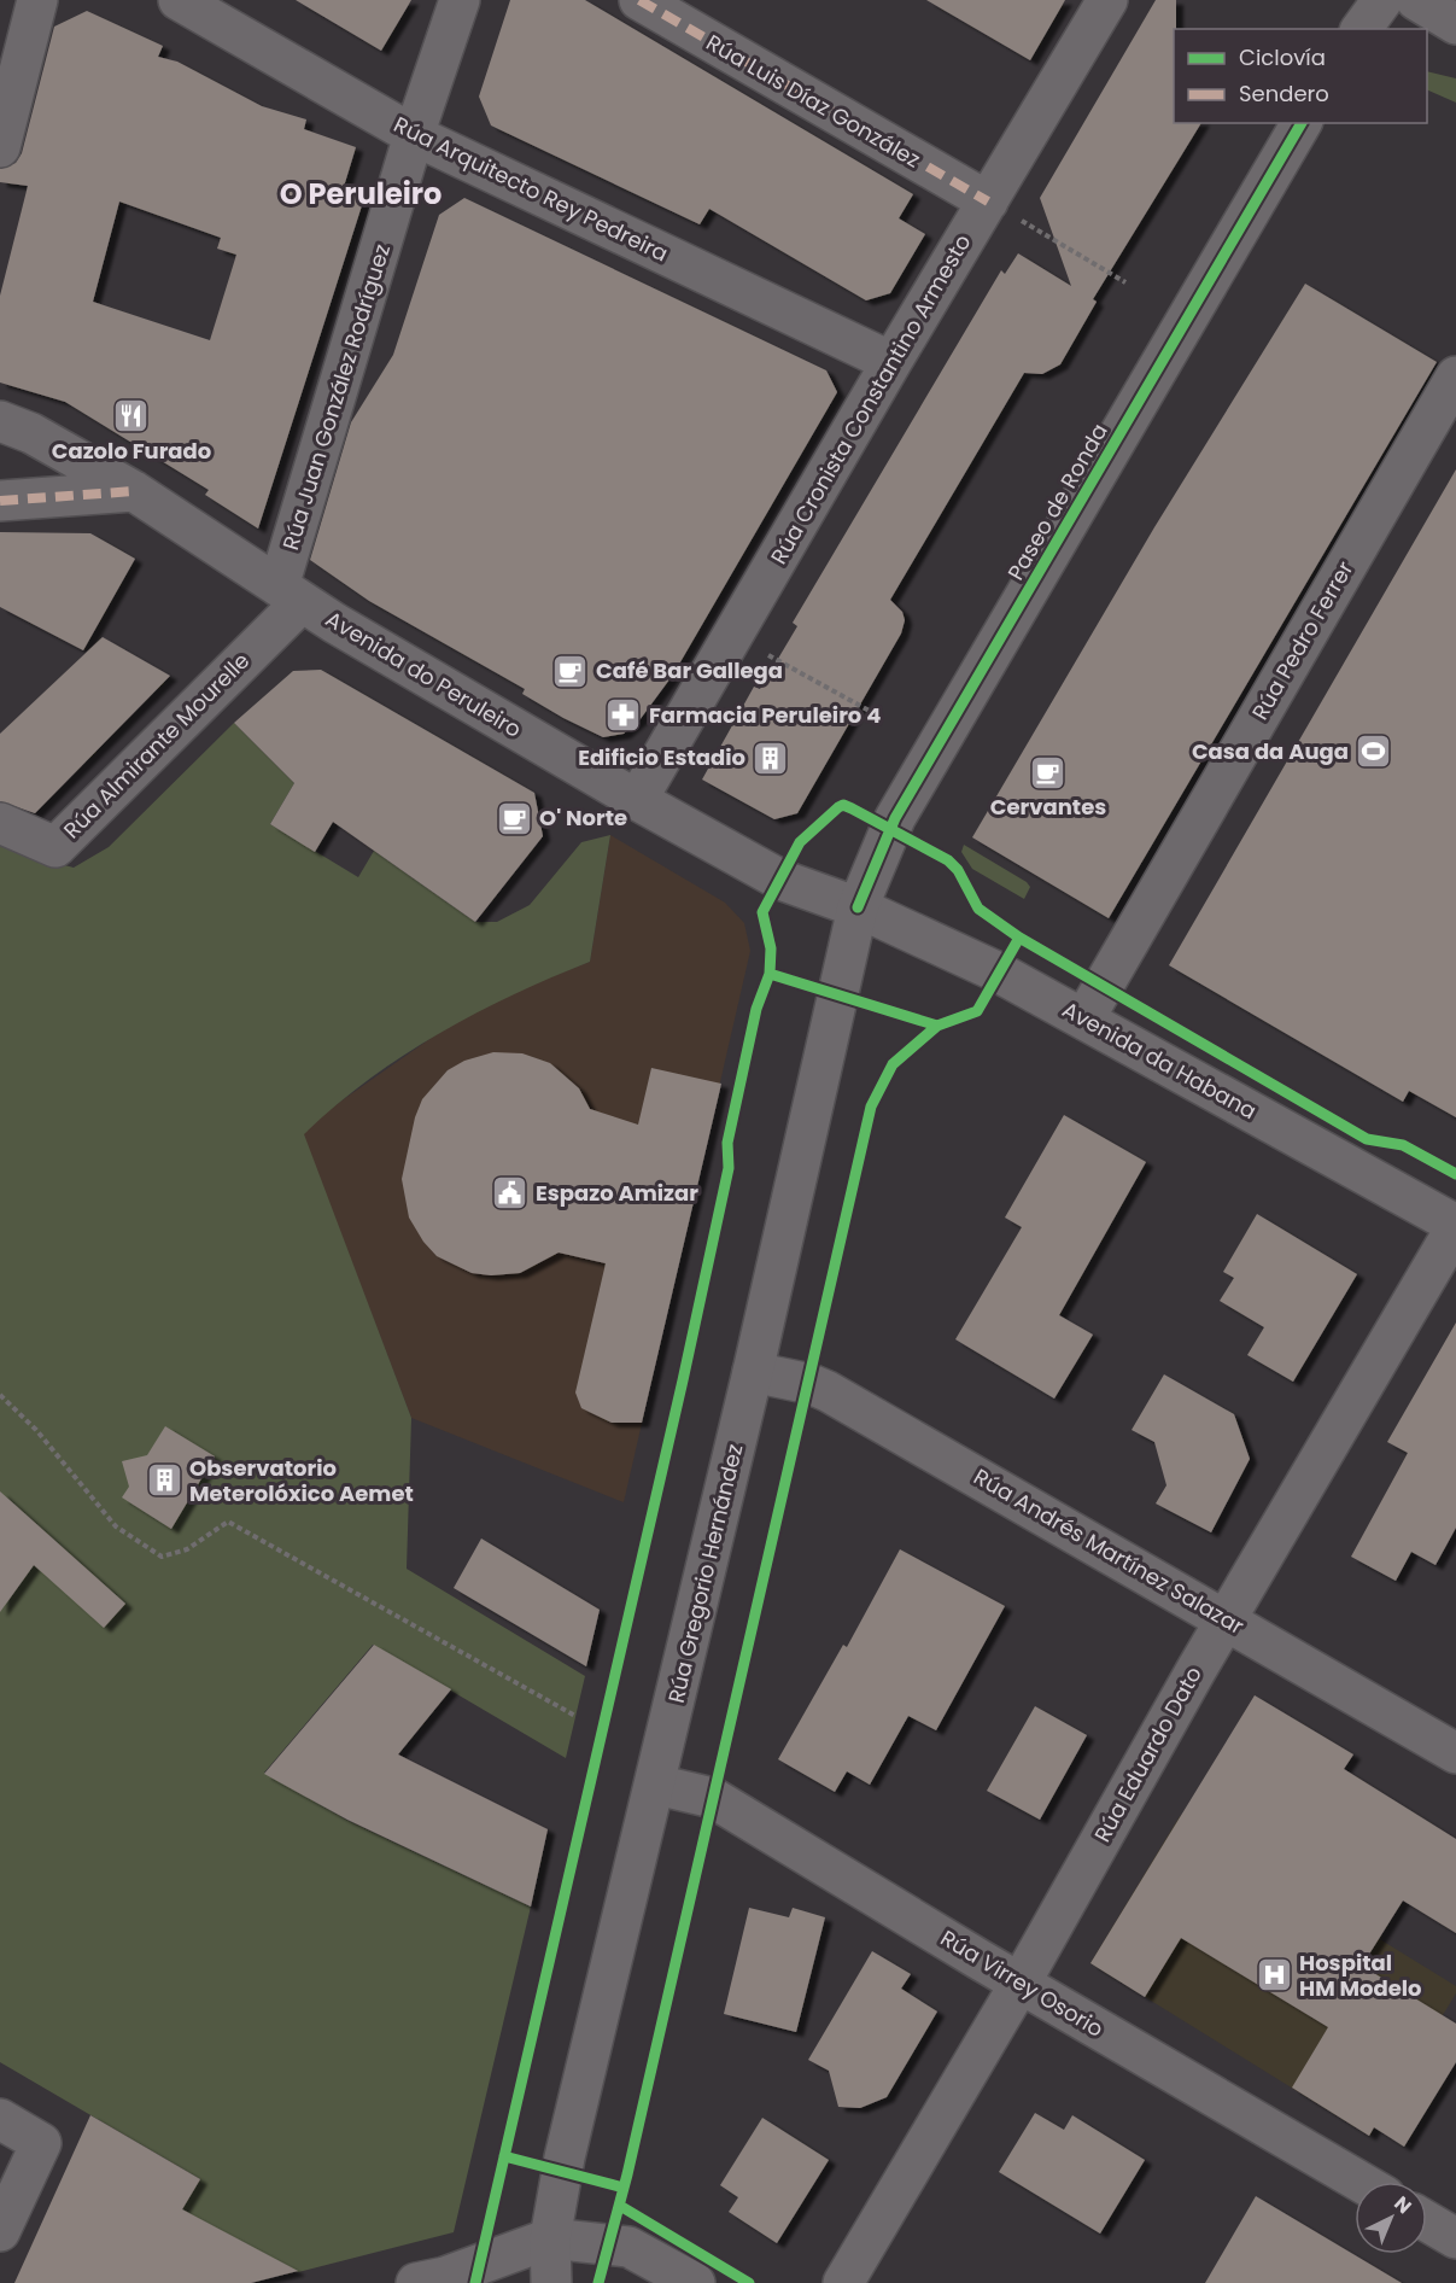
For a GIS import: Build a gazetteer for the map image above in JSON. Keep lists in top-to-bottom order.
{
  "streets": {
    "street": [
      "Rúa Luis Díaz González",
      "Rúa Arquitecto Rey Pedreira",
      "Rúa Juan González Rodríguez",
      "Rúa Cronista Constantino Armesto",
      "Paseo de Ronda",
      "Rúa Pedro Ferrer",
      "Avenida do Peruleiro",
      "Rúa Almirante Mourelle",
      "Avenida da Habana",
      "Rúa Andrés Martínez Salazar",
      "Rúa Gregorio Hernández",
      "Rúa Eduardo Dato",
      "Rúa Virrey Osorio"
    ]
  },
  "crossings": [
    ["Rúa Luis Díaz González", "Rúa Cronista Constantino Armesto"],
    ["Rúa Arquitecto Rey Pedreira", "Rúa Juan González Rodríguez"],
    ["Rúa Arquitecto Rey Pedreira", "Rúa Cronista Constantino Armesto"],
    ["Rúa Juan González Rodríguez", "Avenida do Peruleiro"],
    ["Rúa Juan González Rodríguez", "Rúa Almirante Mourelle"],
    ["Rúa Cronista Constantino Armesto", "Avenida do Peruleiro"],
    ["Paseo de Ronda", "Avenida do Peruleiro"],
    ["Paseo de Ronda", "Avenida da Habana"],
    ["Paseo de Ronda", "Rúa Gregorio Hernández"],
    ["Rúa Pedro Ferrer", "Avenida da Habana"],
    ["Avenida do Peruleiro", "Rúa Almirante Mourelle"],
    ["Avenida do Peruleiro", "Avenida da Habana"],
    ["Avenida do Peruleiro", "Rúa Gregorio Hernández"],
    ["Avenida da Habana", "Rúa Gregorio Hernández"],
    ["Avenida da Habana", "Rúa Eduardo Dato"],
    ["Rúa Andrés Martínez Salazar", "Rúa Gregorio Hernández"],
    ["Rúa Andrés Martínez Salazar", "Rúa Eduardo Dato"],
    ["Rúa Gregorio Hernández", "Rúa Virrey Osorio"],
    ["Rúa Eduardo Dato", "Rúa Virrey Osorio"]
  ],
  "districts": ["O Peruleiro"],
  "places": {
    "restaurant": ["Cazolo Furado"],
    "cafe": ["Café Bar Gallega", "Cervantes", "O' Norte"],
    "pharmacy": ["Farmacia Peruleiro 4"],
    "sports": ["Casa da Auga"],
    "building": ["Edificio Estadio", "Observatorio Meterolóxico Aemet"],
    "public building": ["Espazo Amizar"],
    "hospital": ["Hospital HM Modelo"]
  },
  "legend": ["Ciclovía", "Sendero"],
  "north": "top right"
}
